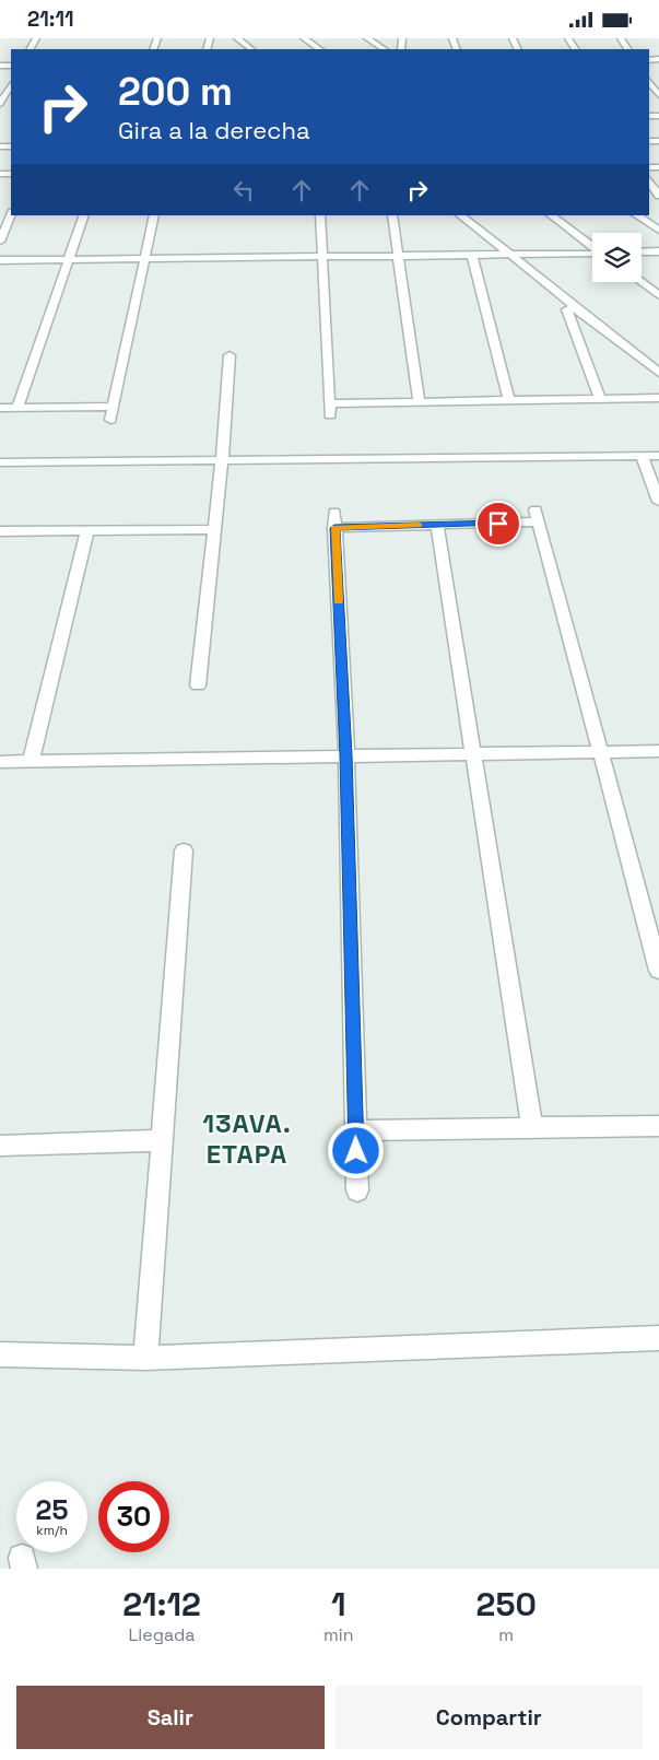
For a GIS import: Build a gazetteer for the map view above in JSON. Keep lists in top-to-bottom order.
{
  "districts": ["13AVA. ETAPA"],
  "page": {
    "status": "21:11",
    "turn": ["200 m", "Gira a la derecha"],
    "speed": "25 km/h",
    "limit": "30",
    "eta": [
      "21:12",
      "Llegada",
      "1",
      "min",
      "250",
      "m"
    ],
    "buttons": ["Salir", "Compartir"]
  }
}
